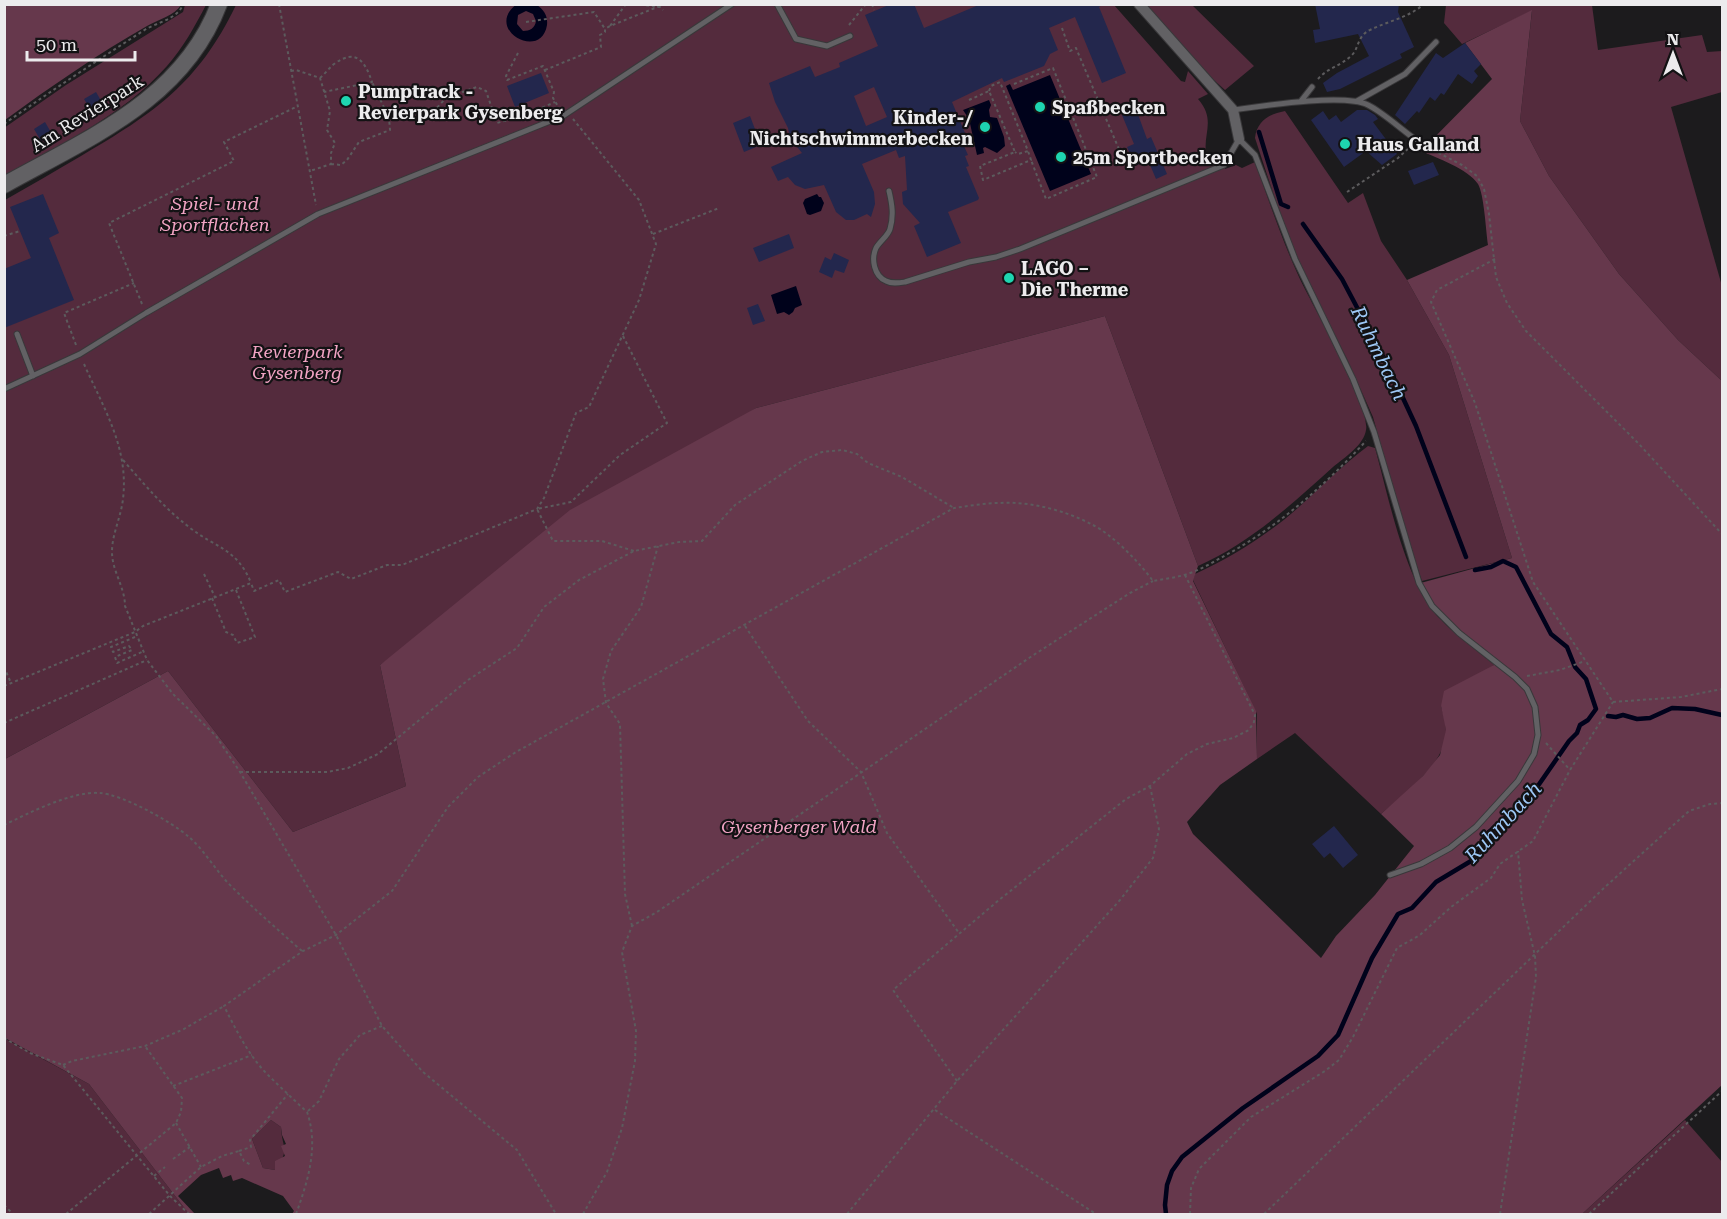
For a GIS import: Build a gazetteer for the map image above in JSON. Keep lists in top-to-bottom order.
{
  "streets": {
    "street": ["Am Revierpark"]
  },
  "water": ["Ruhmbach"],
  "parks": ["Spiel- und Sportflächen", "Revierpark Gysenberg", "Gysenberger Wald"],
  "places": [
    "Pumptrack - Revierpark Gysenberg",
    "Spaßbecken",
    "Kinder-/ Nichtschwimmerbecken",
    "Haus Galland",
    "25m Sportbecken",
    "LAGO – Die Therme"
  ],
  "scale_bar": "50 m",
  "north": "top"
}
